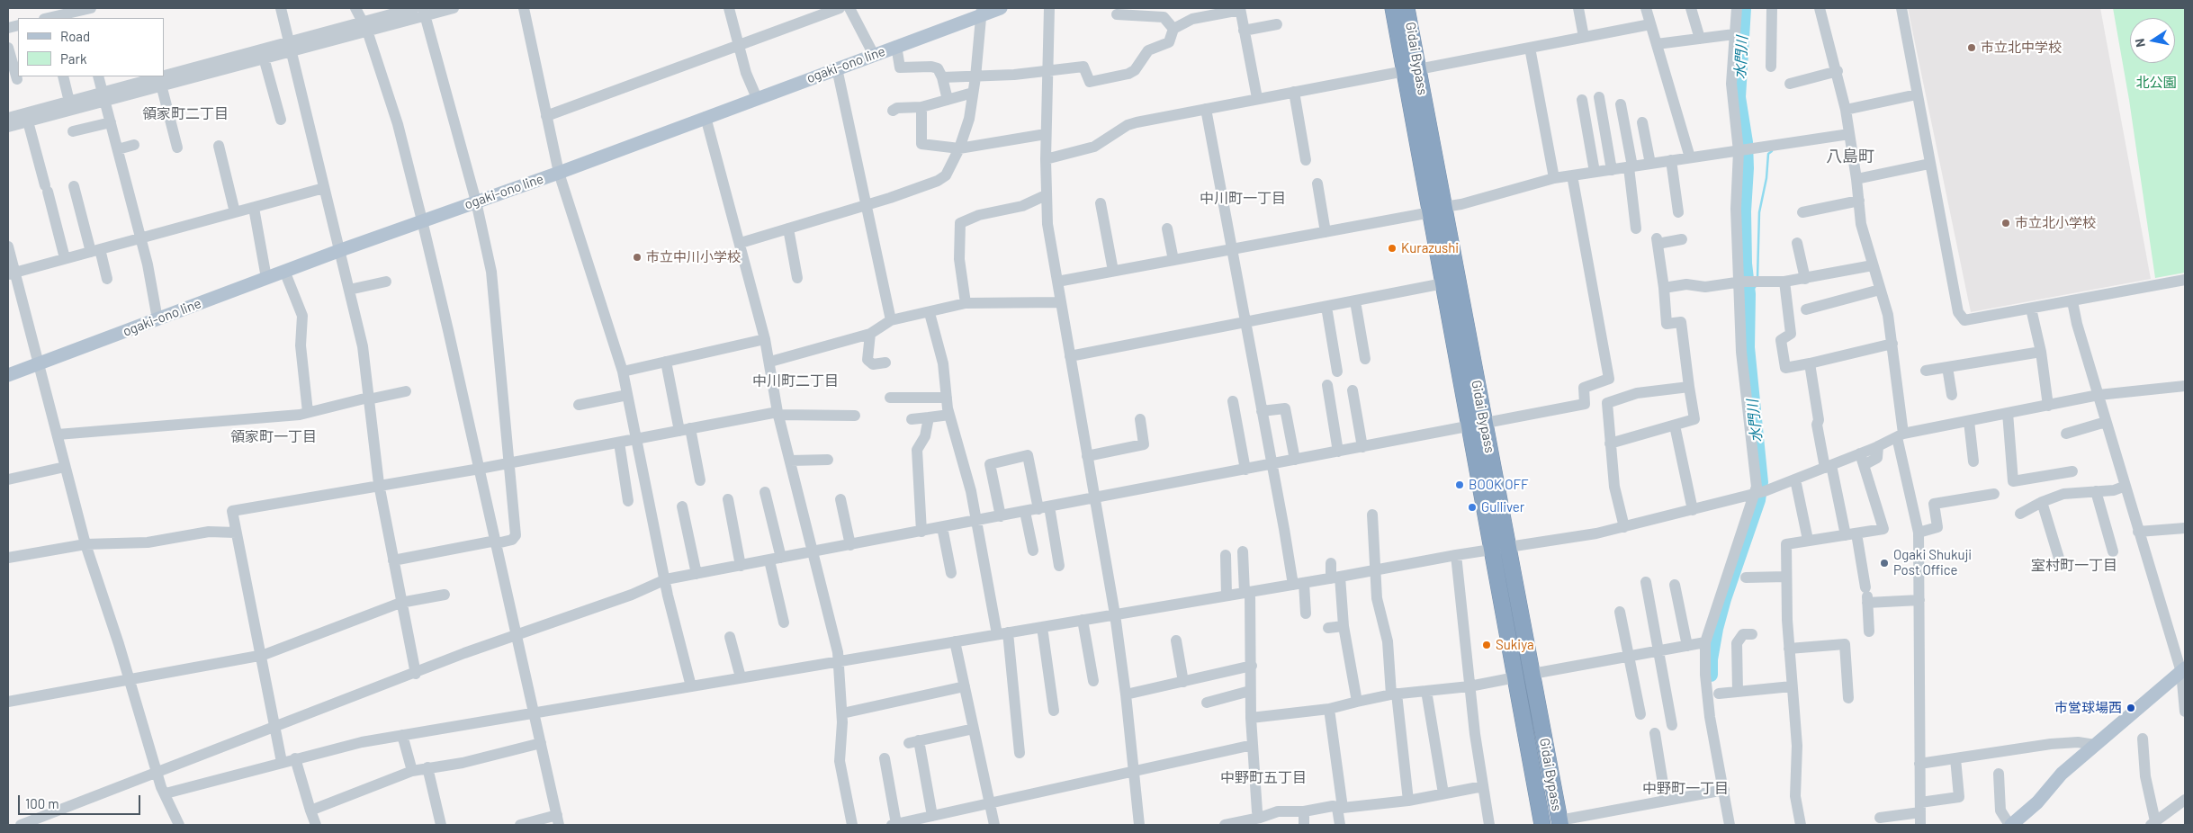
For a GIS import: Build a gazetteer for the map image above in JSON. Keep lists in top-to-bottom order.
{
  "streets": {
    "highway": ["Gidai Bypass"],
    "main road": ["ogaki-ono line"]
  },
  "districts": [
    "領家町二丁目",
    "八島町",
    "中川町一丁目",
    "中川町二丁目",
    "領家町一丁目",
    "室村町一丁目",
    "中野町五丁目",
    "中野町一丁目"
  ],
  "water": ["水門川"],
  "parks": ["北公園"],
  "places": [
    "市立北中学校",
    "市立北小学校",
    "Kurazushi",
    "市立中川小学校",
    "BOOK OFF",
    "Gulliver",
    "Ogaki Shukuji Post Office",
    "Sukiya",
    "市営球場西"
  ],
  "legend": ["Road", "Park"],
  "scale_bar": "100 m",
  "north": "left"
}
